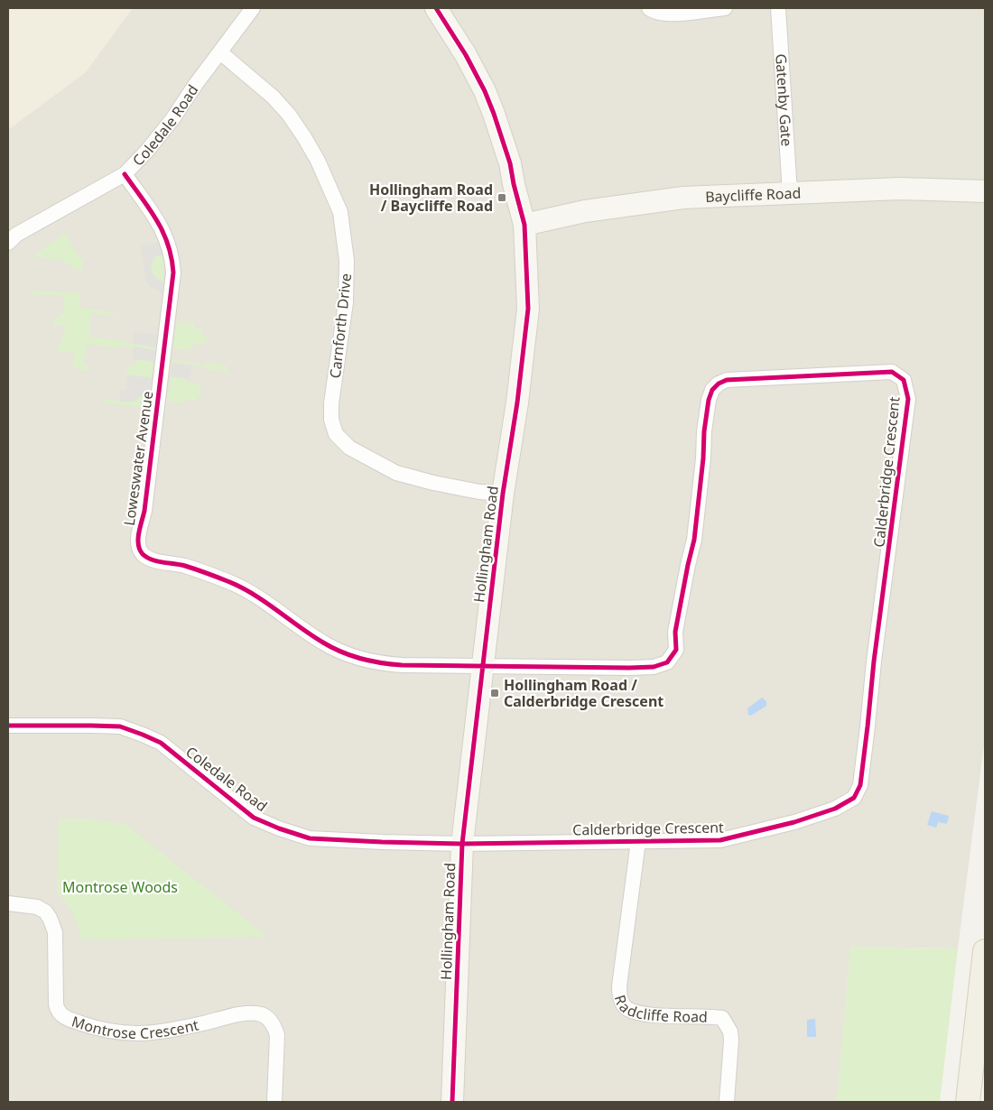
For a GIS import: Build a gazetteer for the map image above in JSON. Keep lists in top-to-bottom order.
{
  "streets": {
    "street": [
      "Gatenby Gate",
      "Coledale Road",
      "Baycliffe Road",
      "Carnforth Drive",
      "Loweswater Avenue",
      "Calderbridge Crescent",
      "Hollingham Road",
      "Radcliffe Road",
      "Montrose Crescent"
    ]
  },
  "crossings": [
    ["Gatenby Gate", "Baycliffe Road"],
    ["Coledale Road", "Carnforth Drive"],
    ["Coledale Road", "Loweswater Avenue"],
    ["Coledale Road", "Calderbridge Crescent"],
    ["Coledale Road", "Hollingham Road"],
    ["Baycliffe Road", "Hollingham Road"],
    ["Carnforth Drive", "Hollingham Road"],
    ["Loweswater Avenue", "Calderbridge Crescent"],
    ["Loweswater Avenue", "Hollingham Road"],
    ["Calderbridge Crescent", "Hollingham Road"],
    ["Calderbridge Crescent", "Radcliffe Road"]
  ],
  "parks": ["Montrose Woods"],
  "places": {
    "transit": ["Hollingham Road / Baycliffe Road", "Hollingham Road / Calderbridge Crescent"]
  }
}
